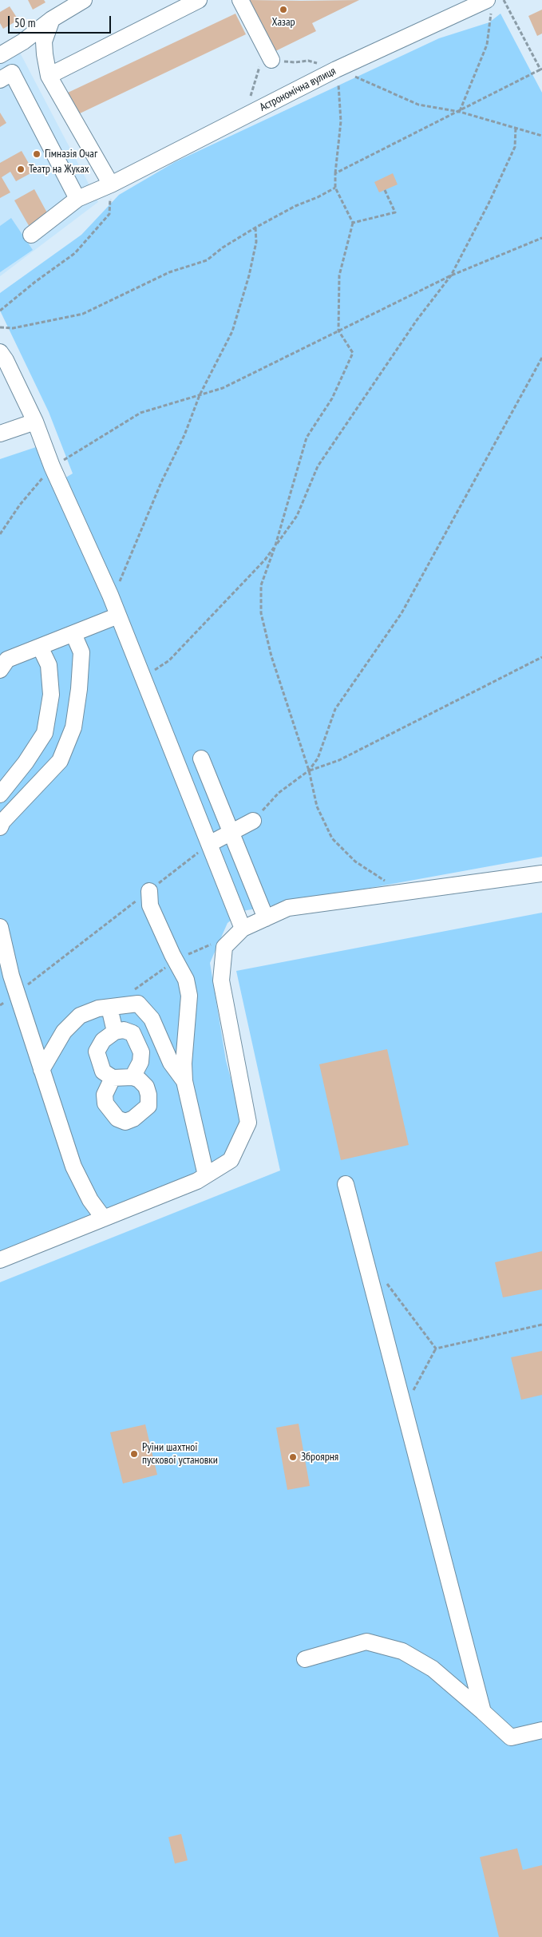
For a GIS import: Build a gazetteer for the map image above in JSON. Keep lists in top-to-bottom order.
{
  "streets": {
    "street": ["Астрономічна вулиця"]
  },
  "places": [
    "Хазар",
    "Гімназія Очаг",
    "Театр на Жуках",
    "Руїни шахтної пускової установки",
    "Зброярня"
  ],
  "scale_bar": "50 m"
}
